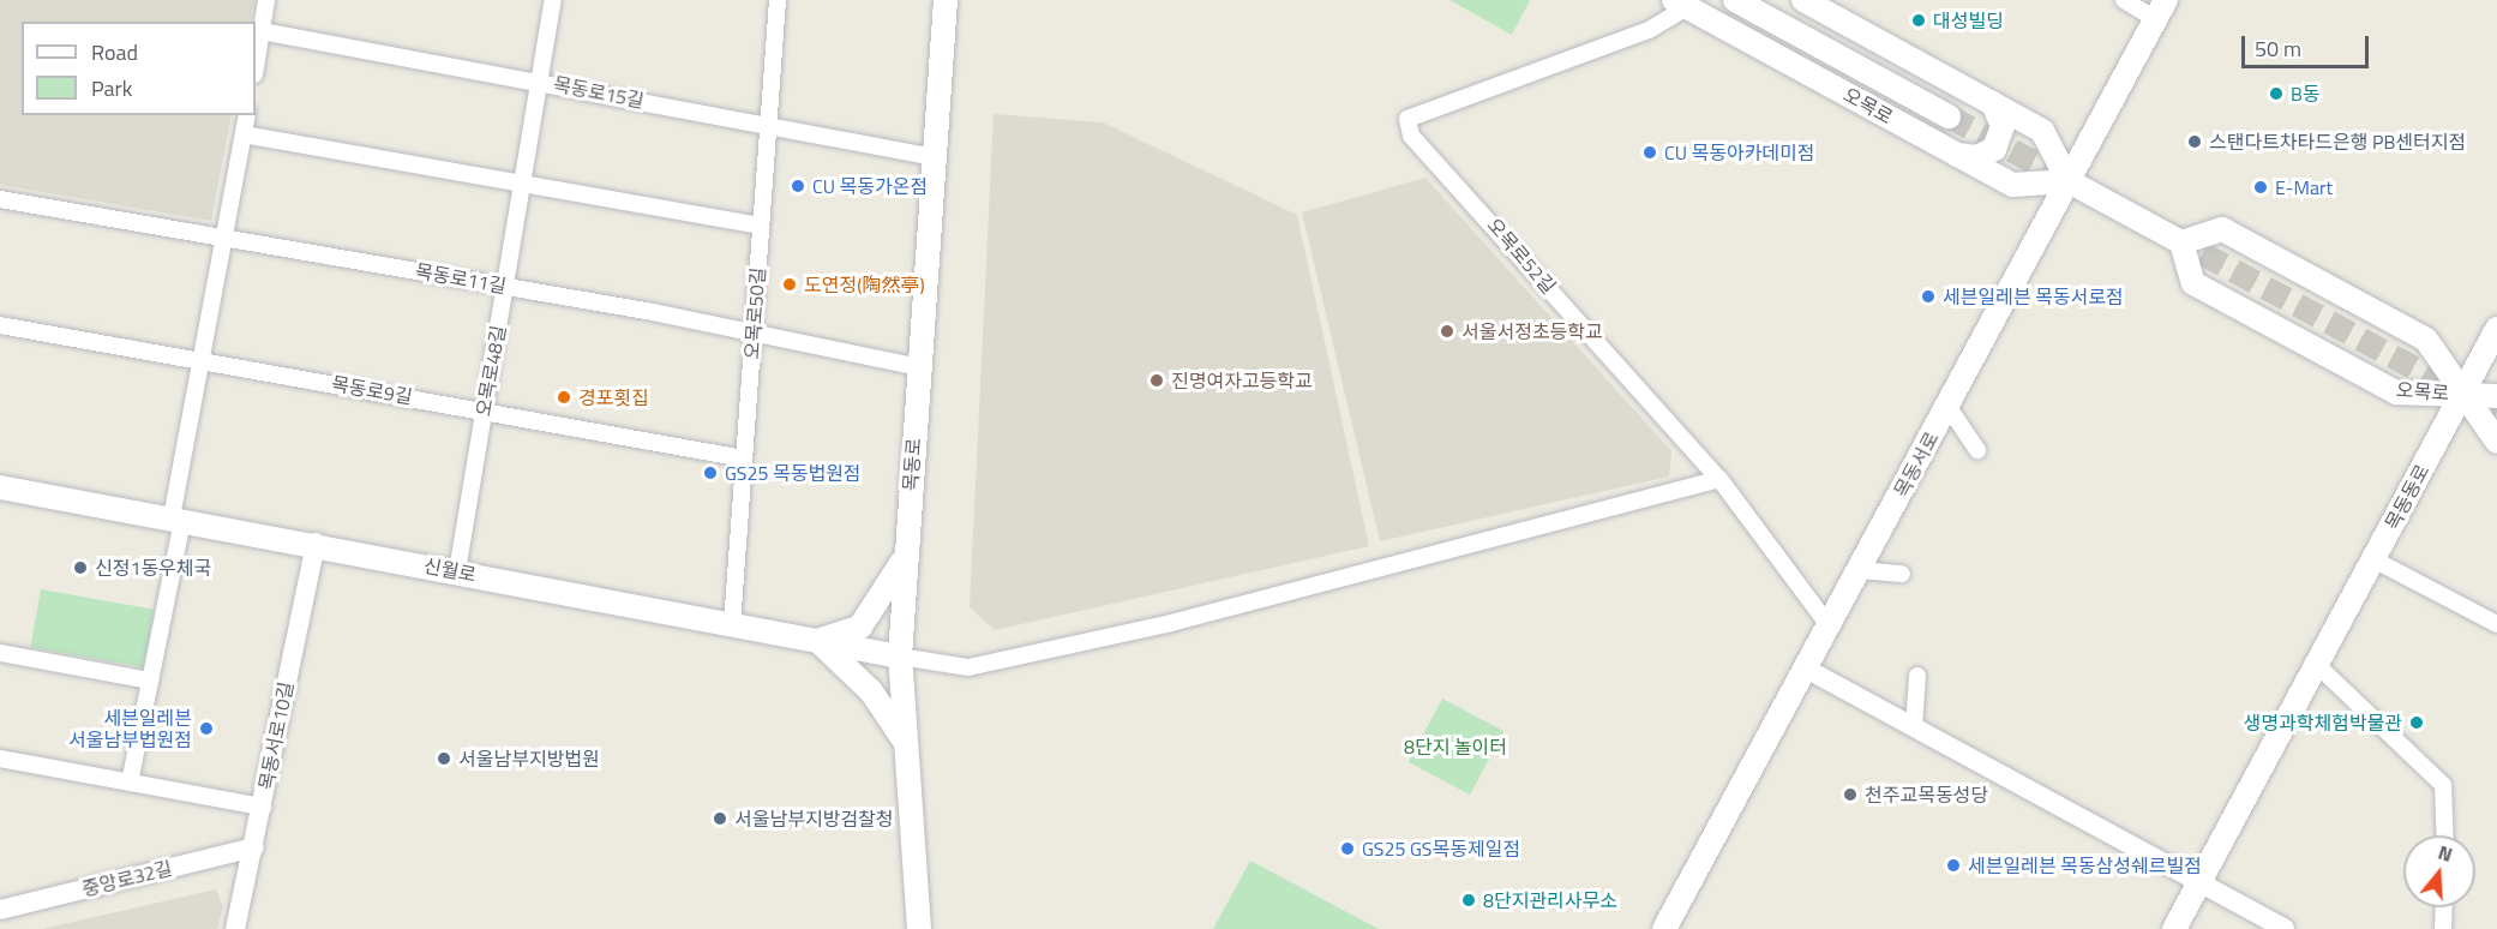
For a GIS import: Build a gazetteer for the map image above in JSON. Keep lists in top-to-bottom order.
{
  "streets": {
    "main road": [
      "오목로",
      "목동로",
      "목동서로",
      "목동동로",
      "신월로"
    ],
    "street": [
      "목동로15길",
      "오목로52길",
      "목동로11길",
      "오목로50길",
      "오목로48길",
      "목동로9길",
      "목동서로10길",
      "중앙로32길"
    ]
  },
  "crossings": [
    ["목동로15길", "오목로50길"],
    ["목동로15길", "오목로48길"],
    ["목동로15길", "목동로"],
    ["오목로", "오목로52길"],
    ["오목로", "목동서로"],
    ["오목로", "목동동로"],
    ["오목로52길", "목동서로"],
    ["목동로11길", "오목로50길"],
    ["목동로11길", "오목로48길"],
    ["목동로11길", "목동로"],
    ["오목로50길", "목동로9길"],
    ["오목로50길", "신월로"],
    ["오목로48길", "목동로9길"],
    ["오목로48길", "신월로"],
    ["목동로", "신월로"],
    ["신월로", "목동서로10길"],
    ["목동서로10길", "중앙로32길"]
  ],
  "parks": ["8단지 놀이터"],
  "places": [
    "대성빌딩",
    "B동",
    "스탠다트차타드은행 PB센터지점",
    "CU 목동아카데미점",
    "CU 목동가온점",
    "E-Mart",
    "도연정(陶然亭)",
    "세븐일레븐 목동서로점",
    "서울서정초등학교",
    "진명여자고등학교",
    "경포횟집",
    "GS25 목동법원점",
    "신정1동우체국",
    "생명과학체험박물관",
    "세븐일레븐 서울남부법원점",
    "서울남부지방법원",
    "천주교목동성당",
    "서울남부지방검찰청",
    "GS25 GS목동제일점",
    "세븐일레븐 목동삼성쉐르빌점",
    "8단지관리사무소"
  ],
  "legend": ["Road", "Park"],
  "scale_bar": "50 m",
  "north": "top"
}
